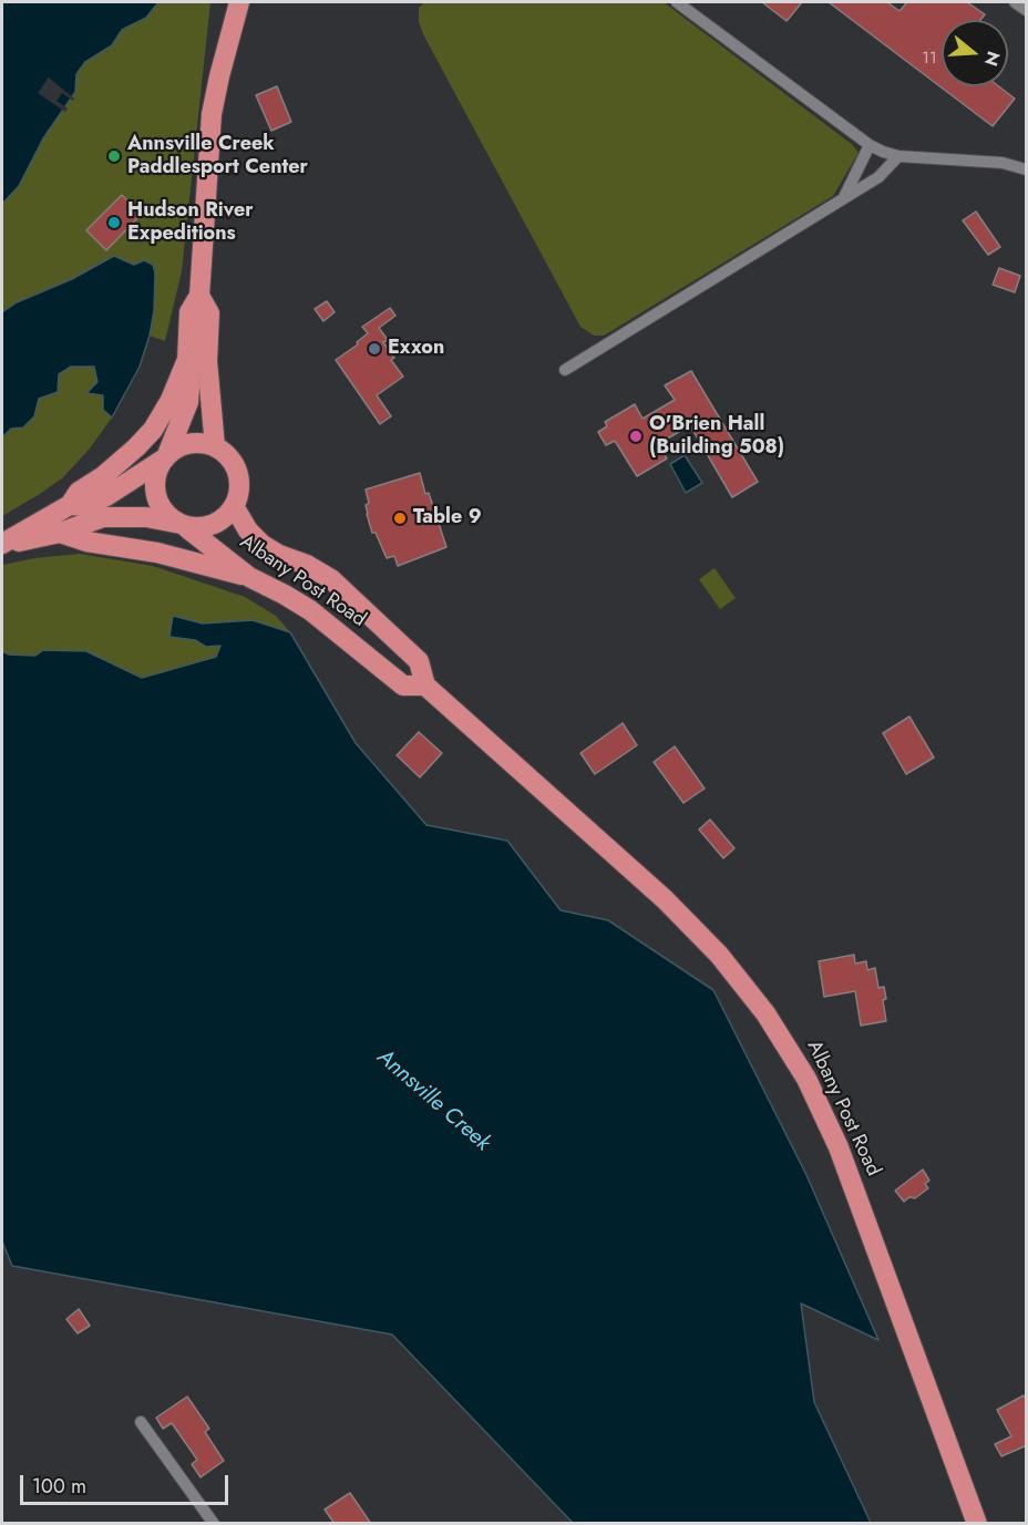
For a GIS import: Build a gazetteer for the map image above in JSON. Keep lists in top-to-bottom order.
{
  "streets": {
    "highway": ["Albany Post Road"]
  },
  "water": ["Annsville Creek"],
  "places": [
    "Annsville Creek Paddlesport Center",
    "Hudson River Expeditions",
    "Exxon",
    "O'Brien Hall (Building 508)",
    "Table 9"
  ],
  "house_numbers": ["11"],
  "scale_bar": "100 m",
  "north": "right"
}
